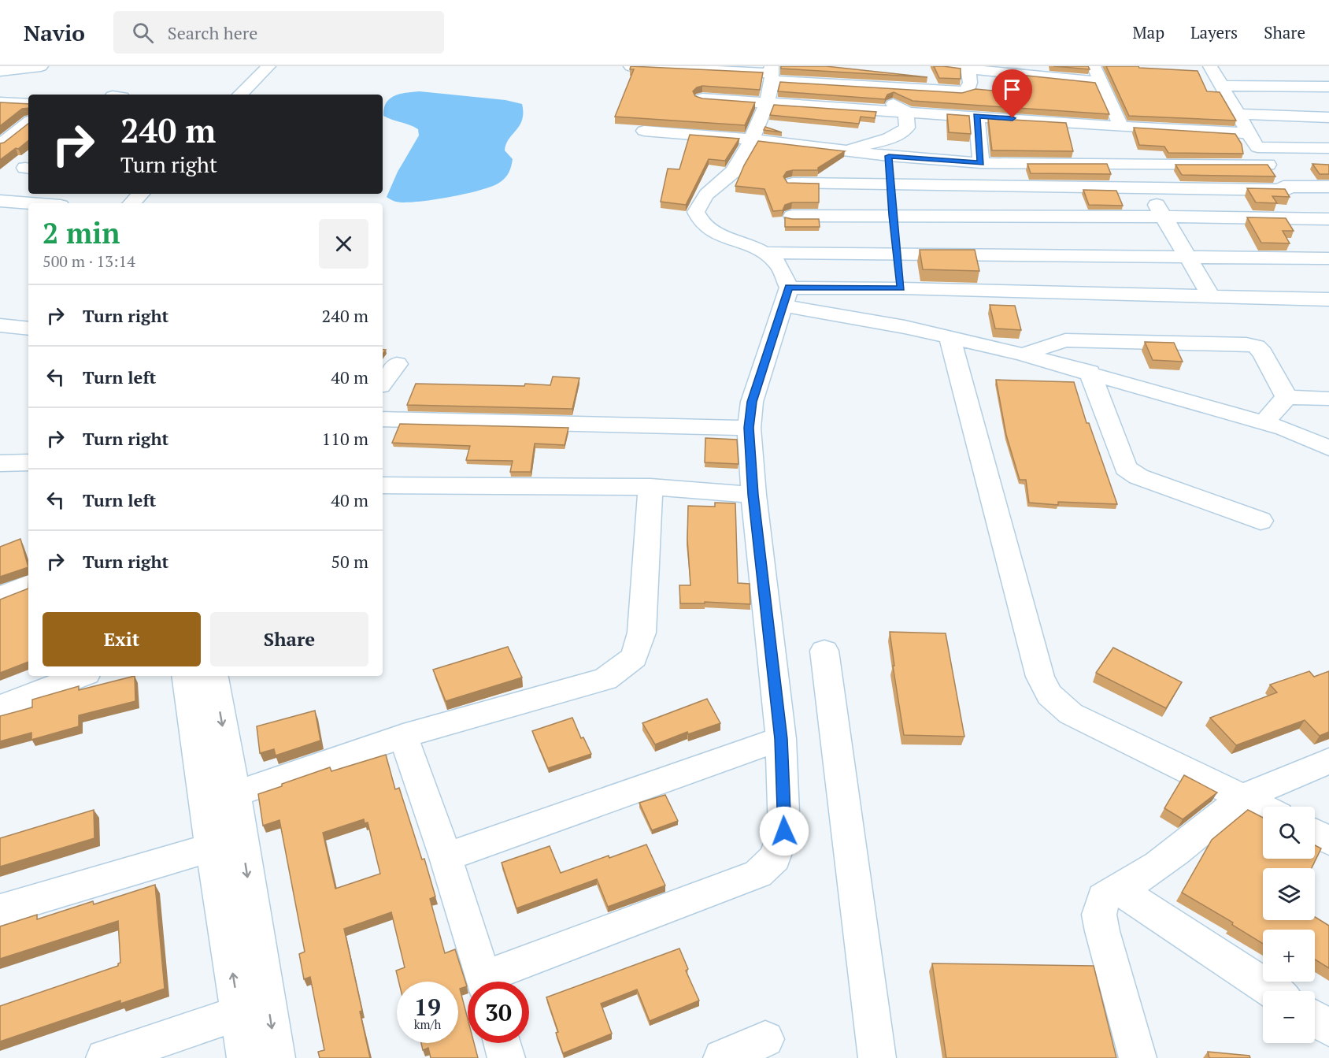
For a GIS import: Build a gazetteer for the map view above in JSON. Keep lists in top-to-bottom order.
{
  "page": {
    "header": "Navio",
    "search": "Search here",
    "nav": ["Map", "Layers", "Share"],
    "turn": ["240 m", "Turn right"],
    "heading": ["2 min", "500 m · 13:14"],
    "list": [
      {
        "name": "Turn right",
        "value": "240 m"
      },
      {
        "name": "Turn left",
        "value": "40 m"
      },
      {
        "name": "Turn right",
        "value": "110 m"
      },
      {
        "name": "Turn left",
        "value": "40 m"
      },
      {
        "name": "Turn right",
        "value": "50 m"
      }
    ],
    "buttons": ["Exit", "Share"],
    "map_buttons": ["+", "−"],
    "speed": "19 km/h",
    "limit": "30"
  }
}
